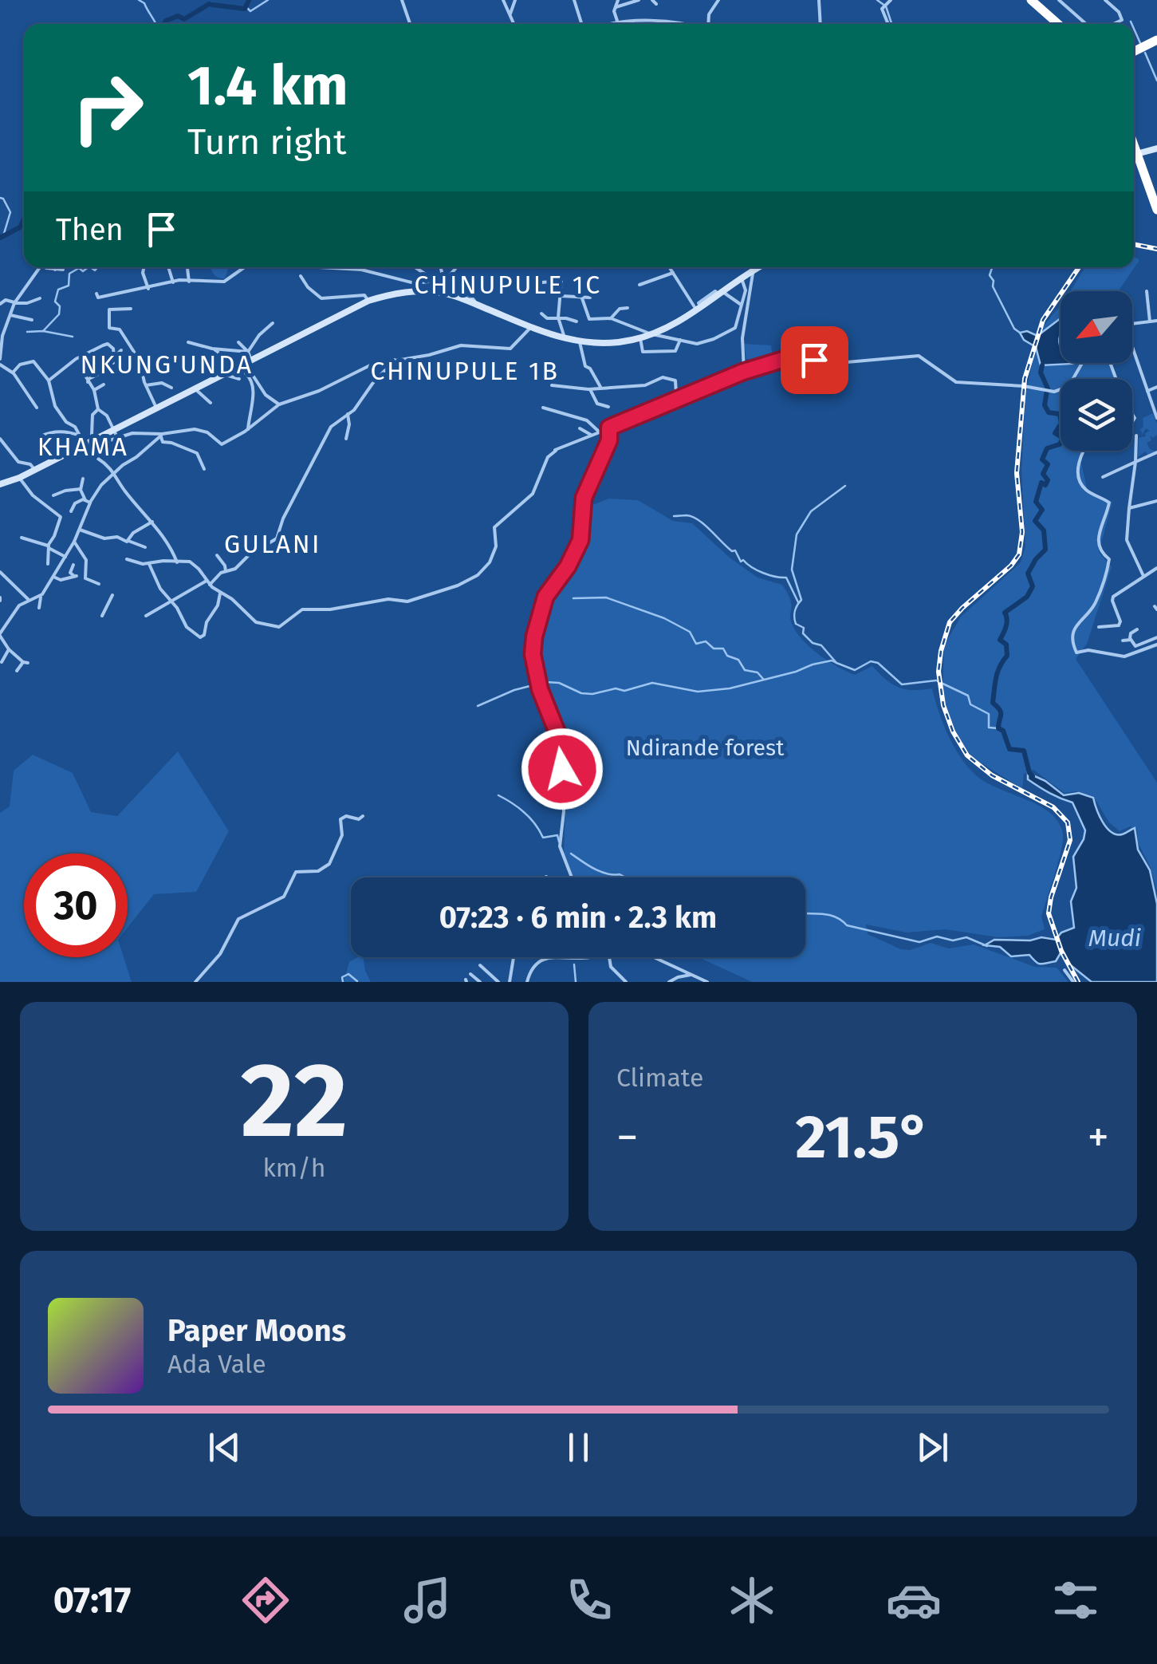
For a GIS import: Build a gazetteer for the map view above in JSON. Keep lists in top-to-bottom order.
{
  "districts": [
    "CHINUPULE 1C",
    "NKUNG'UNDA",
    "CHINUPULE 1B",
    "KHAMA",
    "GULANI"
  ],
  "water": ["Mudi"],
  "parks": ["Ndirande forest"],
  "north": "bottom left",
  "page": {
    "turn": ["1.4 km", "Turn right"],
    "then": "Then",
    "limit": "30",
    "trip": "07:23 · 6 min · 2.3 km",
    "tile": [
      ["22", "km/h"],
      "Climate"
    ],
    "heat": ["−", "21.5°", "+"],
    "song": ["Paper Moons", "Ada Vale"],
    "tabs": "07:17"
  }
}
